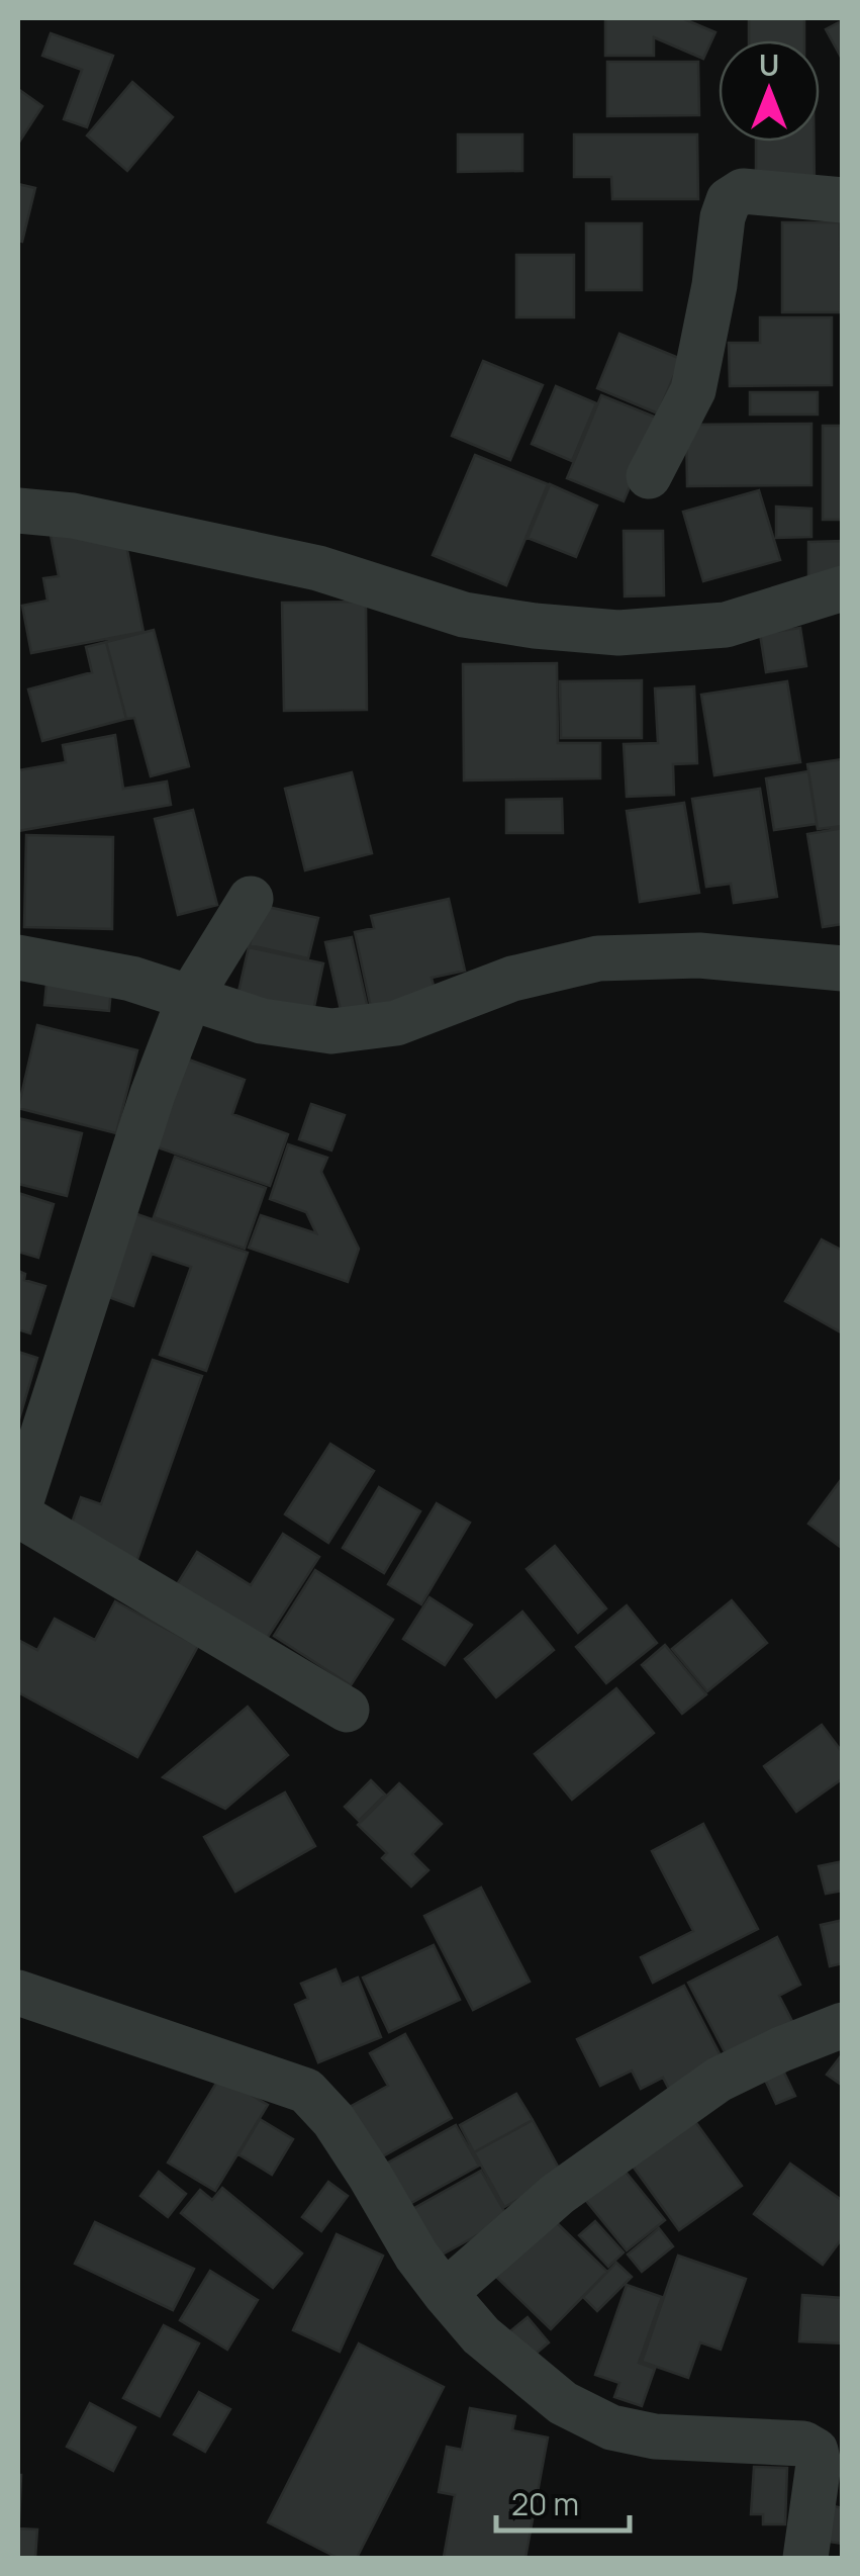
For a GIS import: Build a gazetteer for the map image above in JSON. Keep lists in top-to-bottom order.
{
  "scale_bar": "20 m",
  "north": "top"
}
